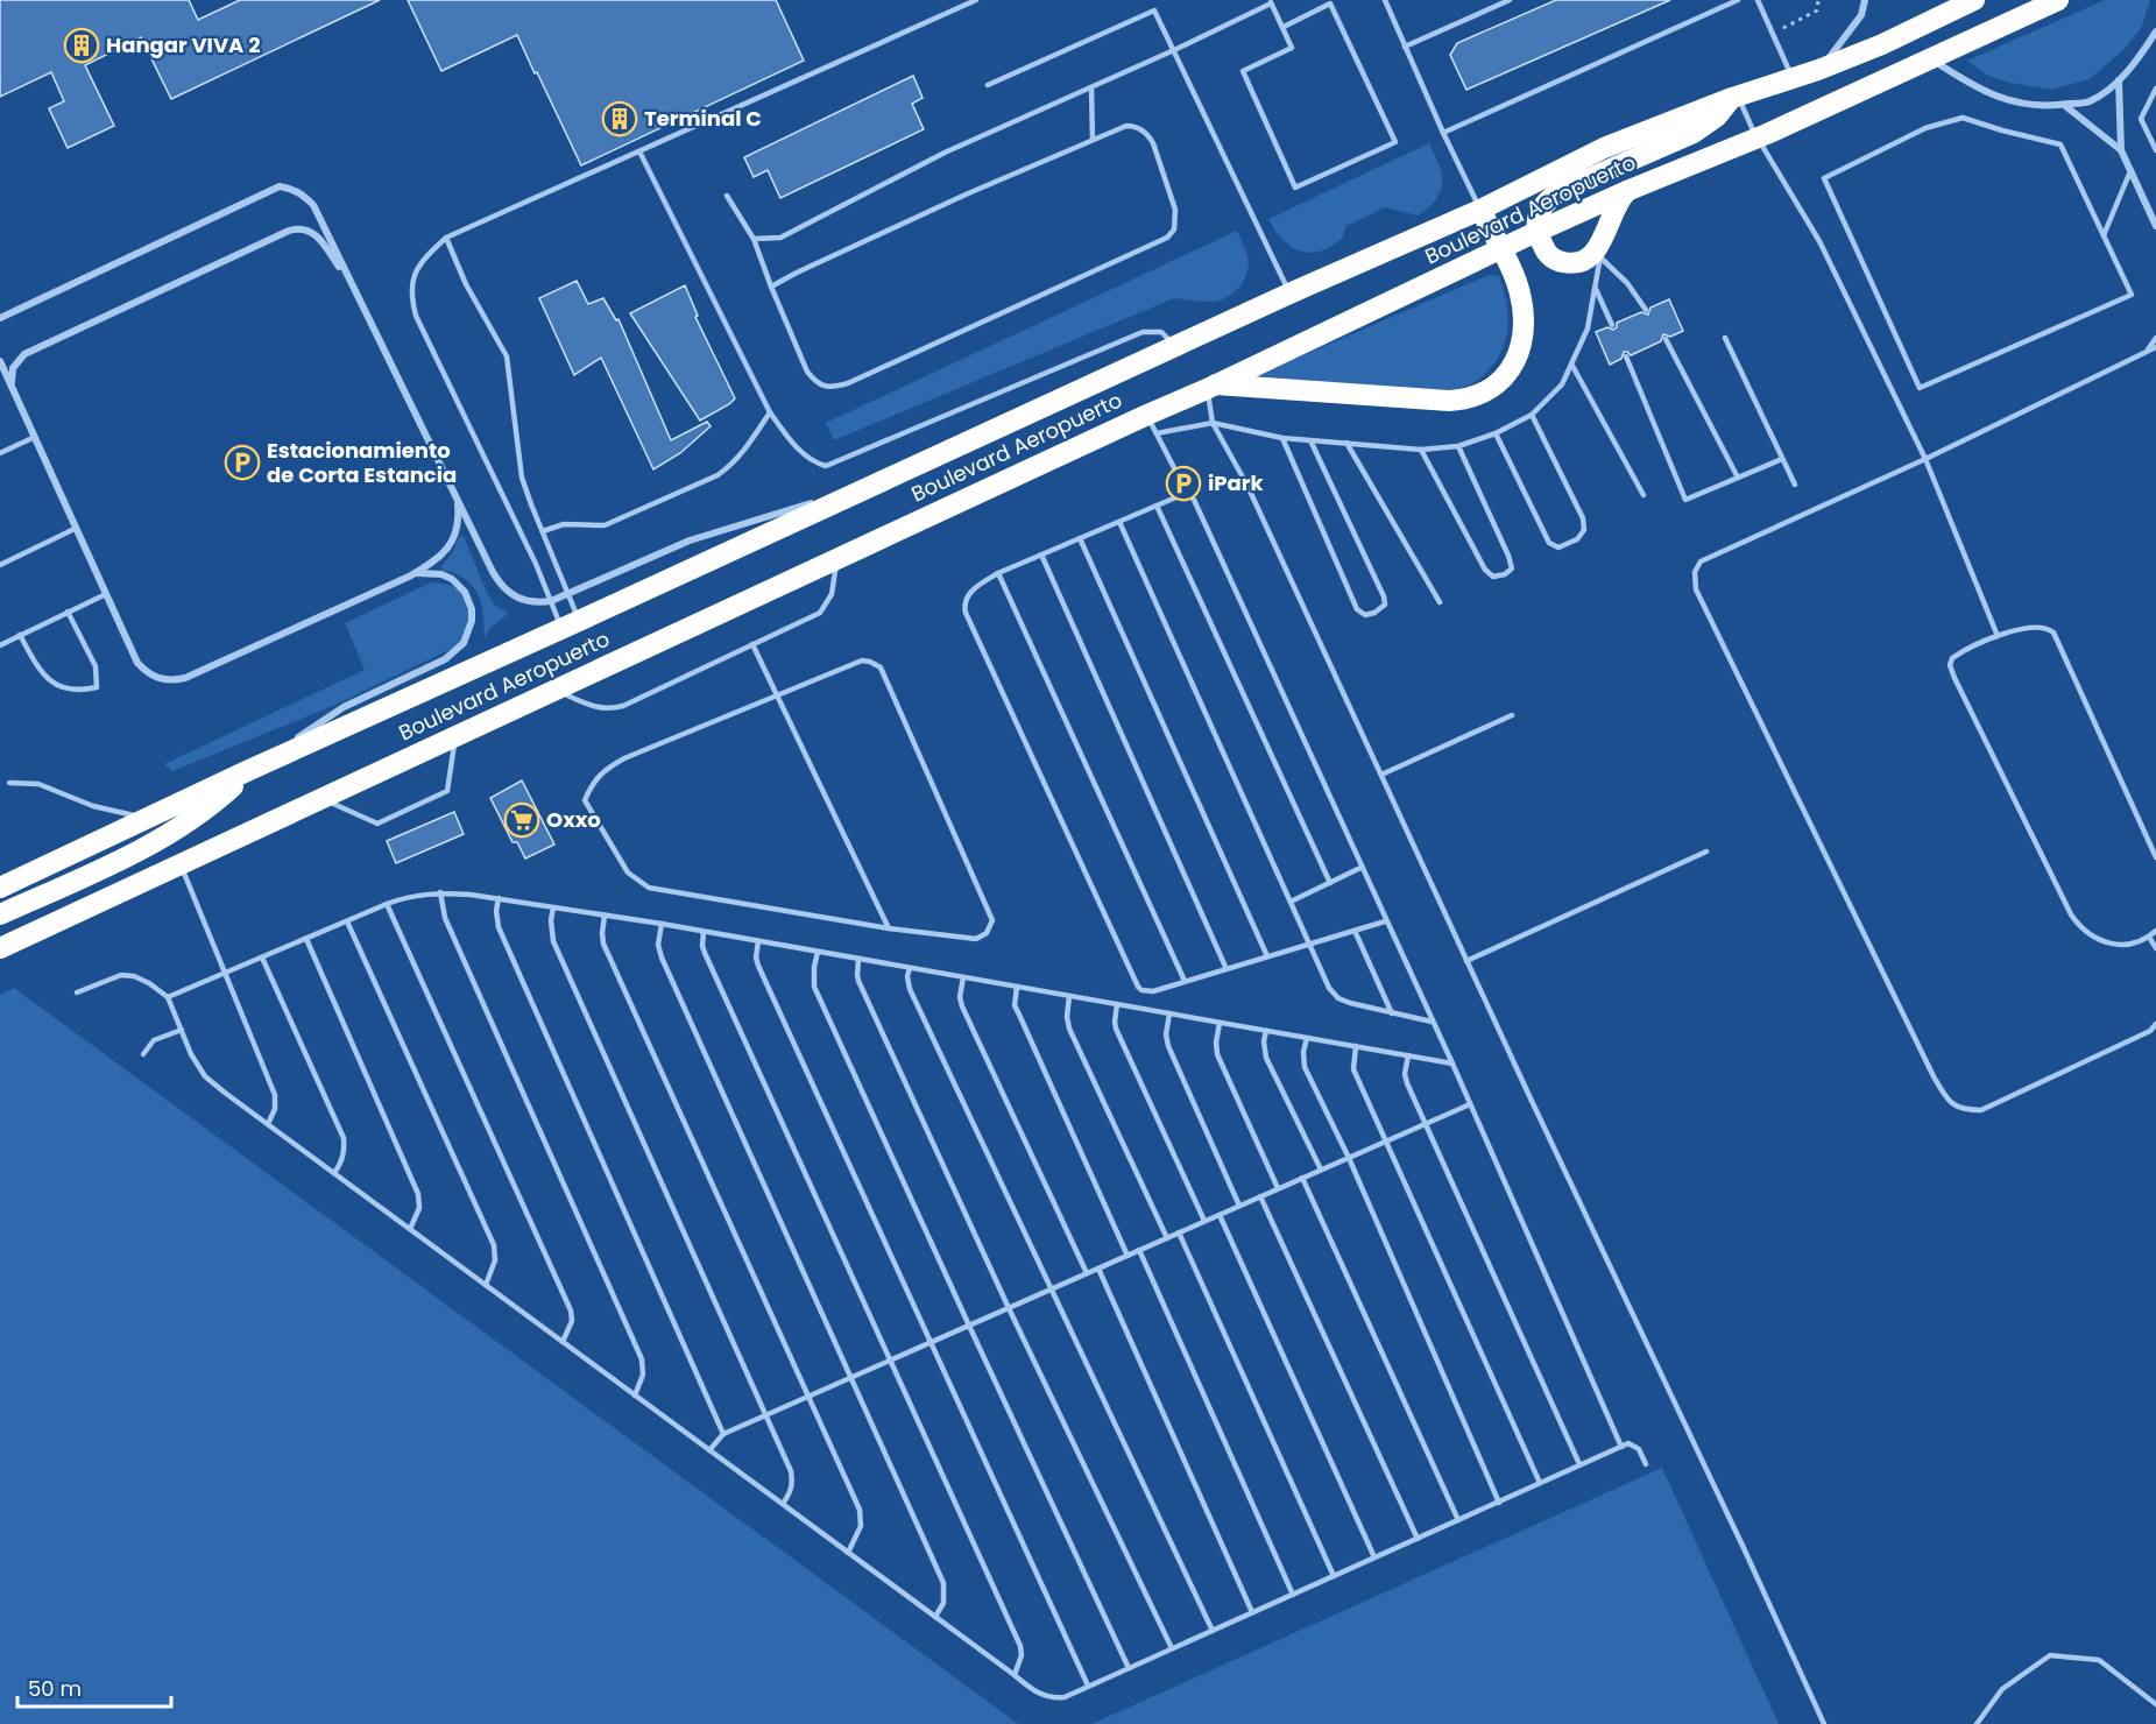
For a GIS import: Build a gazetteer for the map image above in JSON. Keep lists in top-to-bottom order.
{
  "streets": {
    "highway": ["Boulevard Aeropuerto"]
  },
  "places": {
    "building": ["Hangar VIVA 2", "Terminal C"],
    "parking": ["Estacionamiento de Corta Estancia", "iPark"],
    "supermarket": ["Oxxo"]
  },
  "scale_bar": "50 m"
}
